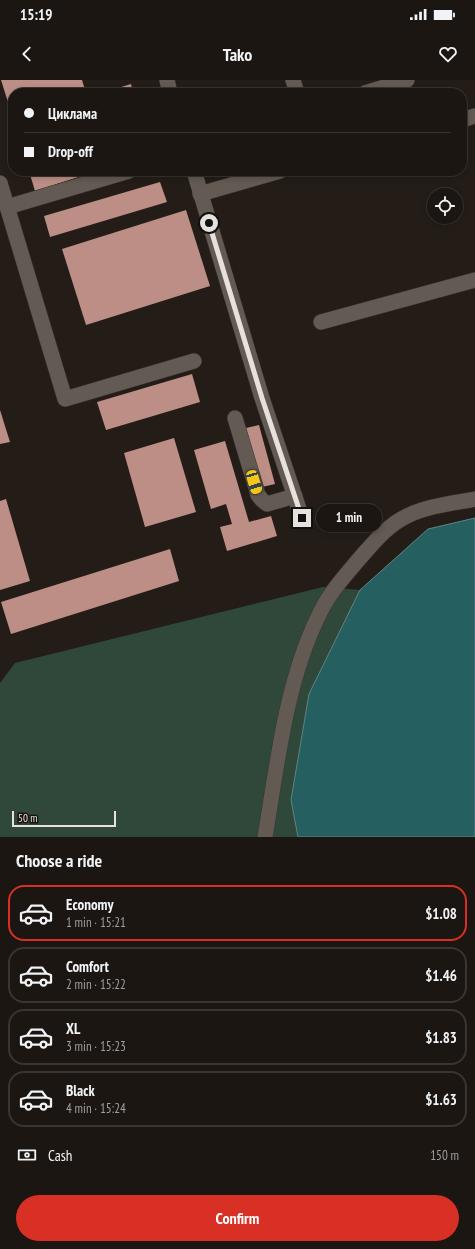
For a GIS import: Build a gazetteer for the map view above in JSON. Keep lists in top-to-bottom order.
{
  "scale_bar": "50 m",
  "page": {
    "status": "15:19",
    "header": "Tako",
    "banner": ["Циклама", "Drop-off"],
    "bubble": "1 min",
    "scale": "50 m",
    "heading": "Choose a ride",
    "list": [
      {
        "name": "Economy",
        "note": "1 min · 15:21",
        "value": "$1.08"
      },
      {
        "name": "Comfort",
        "note": "2 min · 15:22",
        "value": "$1.46"
      },
      {
        "name": "XL",
        "note": "3 min · 15:23",
        "value": "$1.83"
      },
      {
        "name": "Black",
        "note": "4 min · 15:24",
        "value": "$1.63"
      }
    ],
    "pay": ["Cash", "150 m"],
    "buttons": "Confirm"
  }
}
